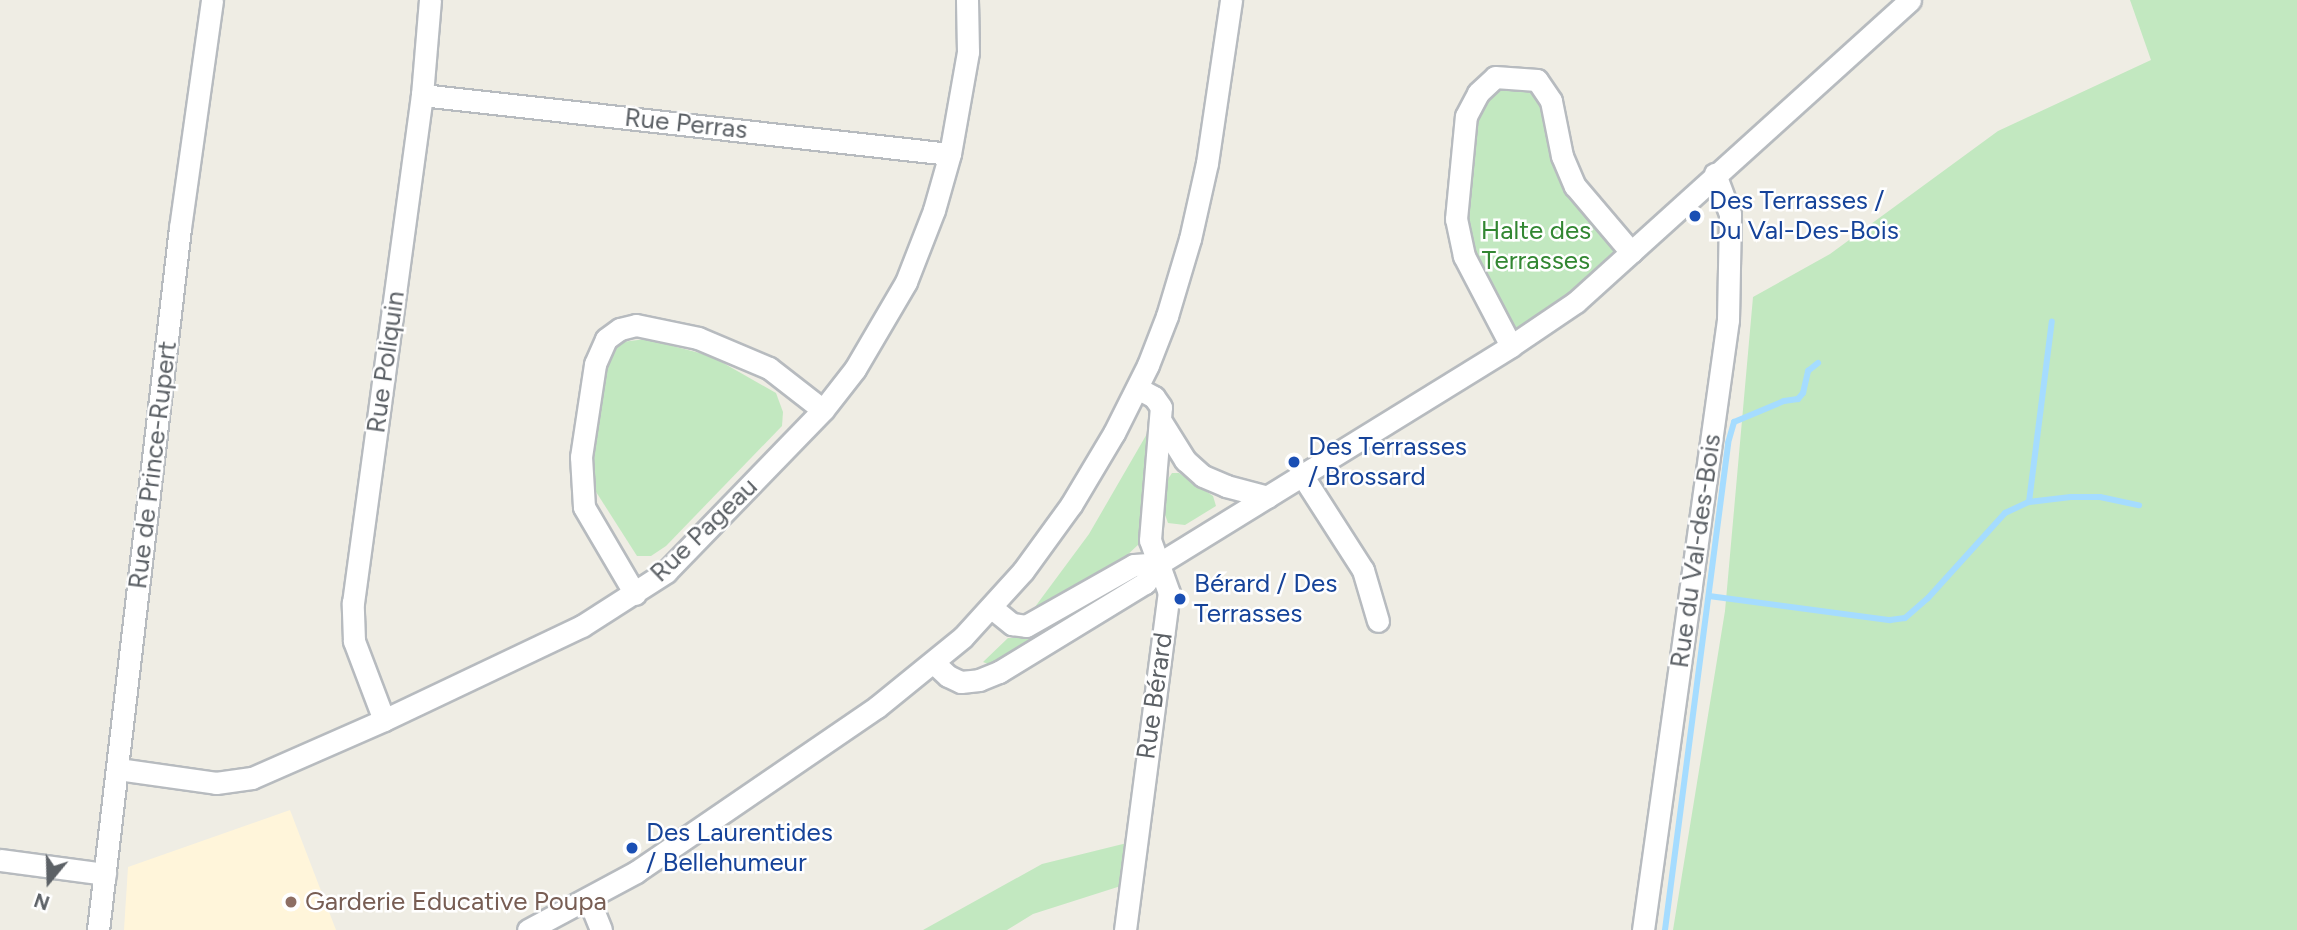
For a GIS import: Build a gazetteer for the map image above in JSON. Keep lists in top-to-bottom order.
{
  "streets": {
    "street": [
      "Rue Perras",
      "Rue Poliquin",
      "Rue de Prince-Rupert",
      "Rue Pageau",
      "Rue du Val-des-Bois",
      "Rue Bérard"
    ]
  },
  "crossings": [
    ["Rue Perras", "Rue Poliquin"],
    ["Rue Perras", "Rue Pageau"],
    ["Rue Poliquin", "Rue Pageau"],
    ["Rue de Prince-Rupert", "Rue Pageau"]
  ],
  "parks": ["Halte des Terrasses"],
  "places": [
    "Des Terrasses / Du Val-Des-Bois",
    "Des Terrasses / Brossard",
    "Bérard / Des Terrasses",
    "Des Laurentides / Bellehumeur",
    "Garderie Educative Poupa"
  ],
  "north": "bottom"
}
